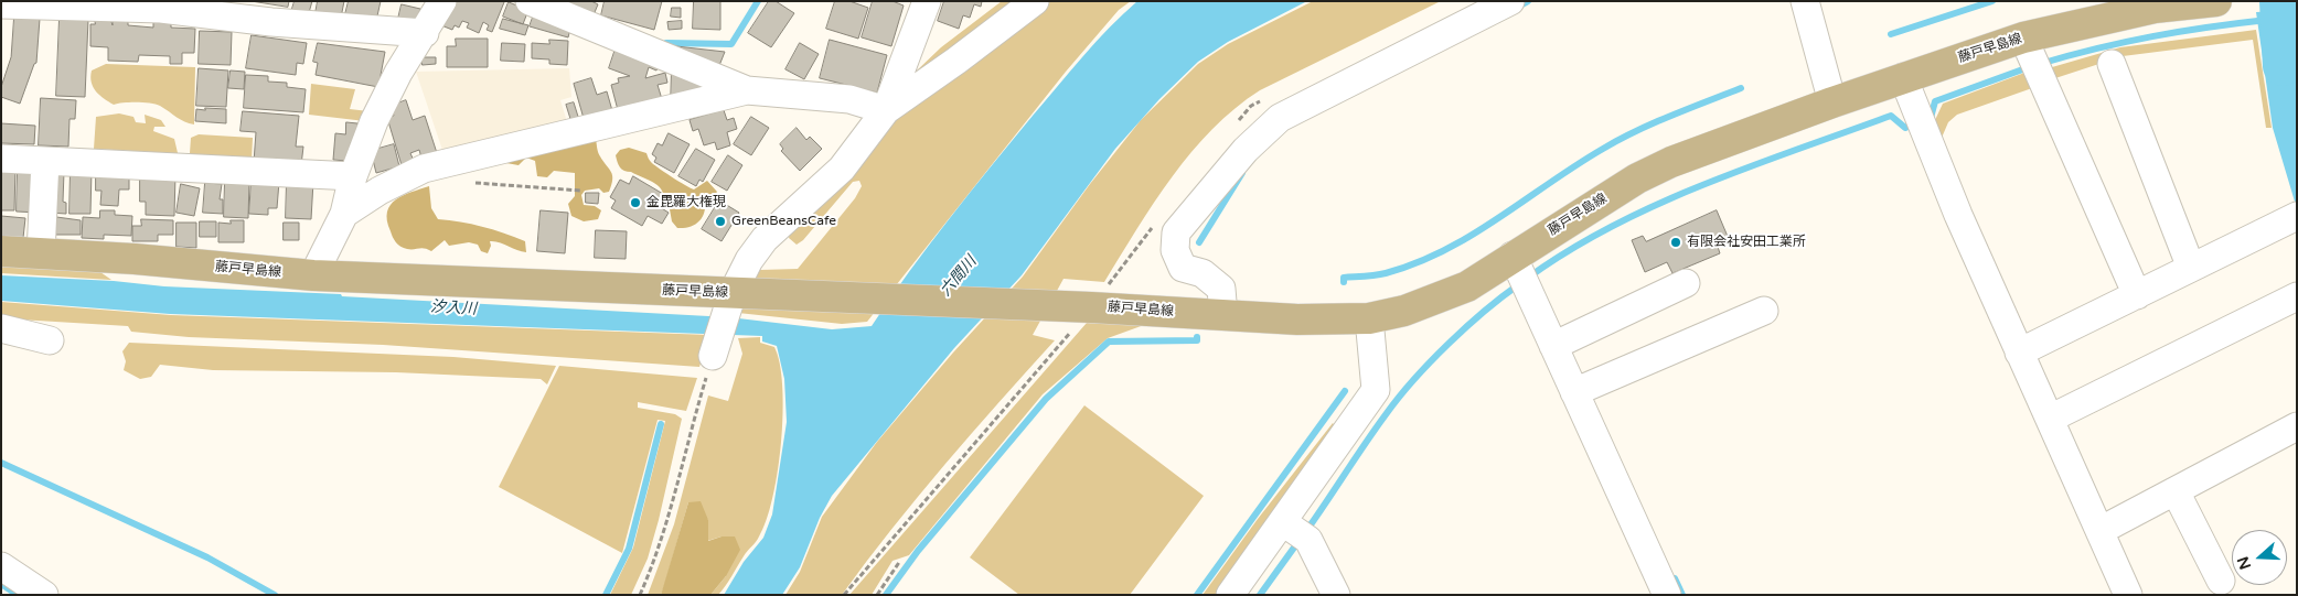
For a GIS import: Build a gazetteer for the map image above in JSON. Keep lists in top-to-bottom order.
{
  "streets": {
    "main road": ["藤戸早島線"]
  },
  "water": ["六間川", "汐入川"],
  "places": ["金毘羅大権現", "GreenBeansCafe", "有限会社安田工業所"],
  "north": "left"
}
